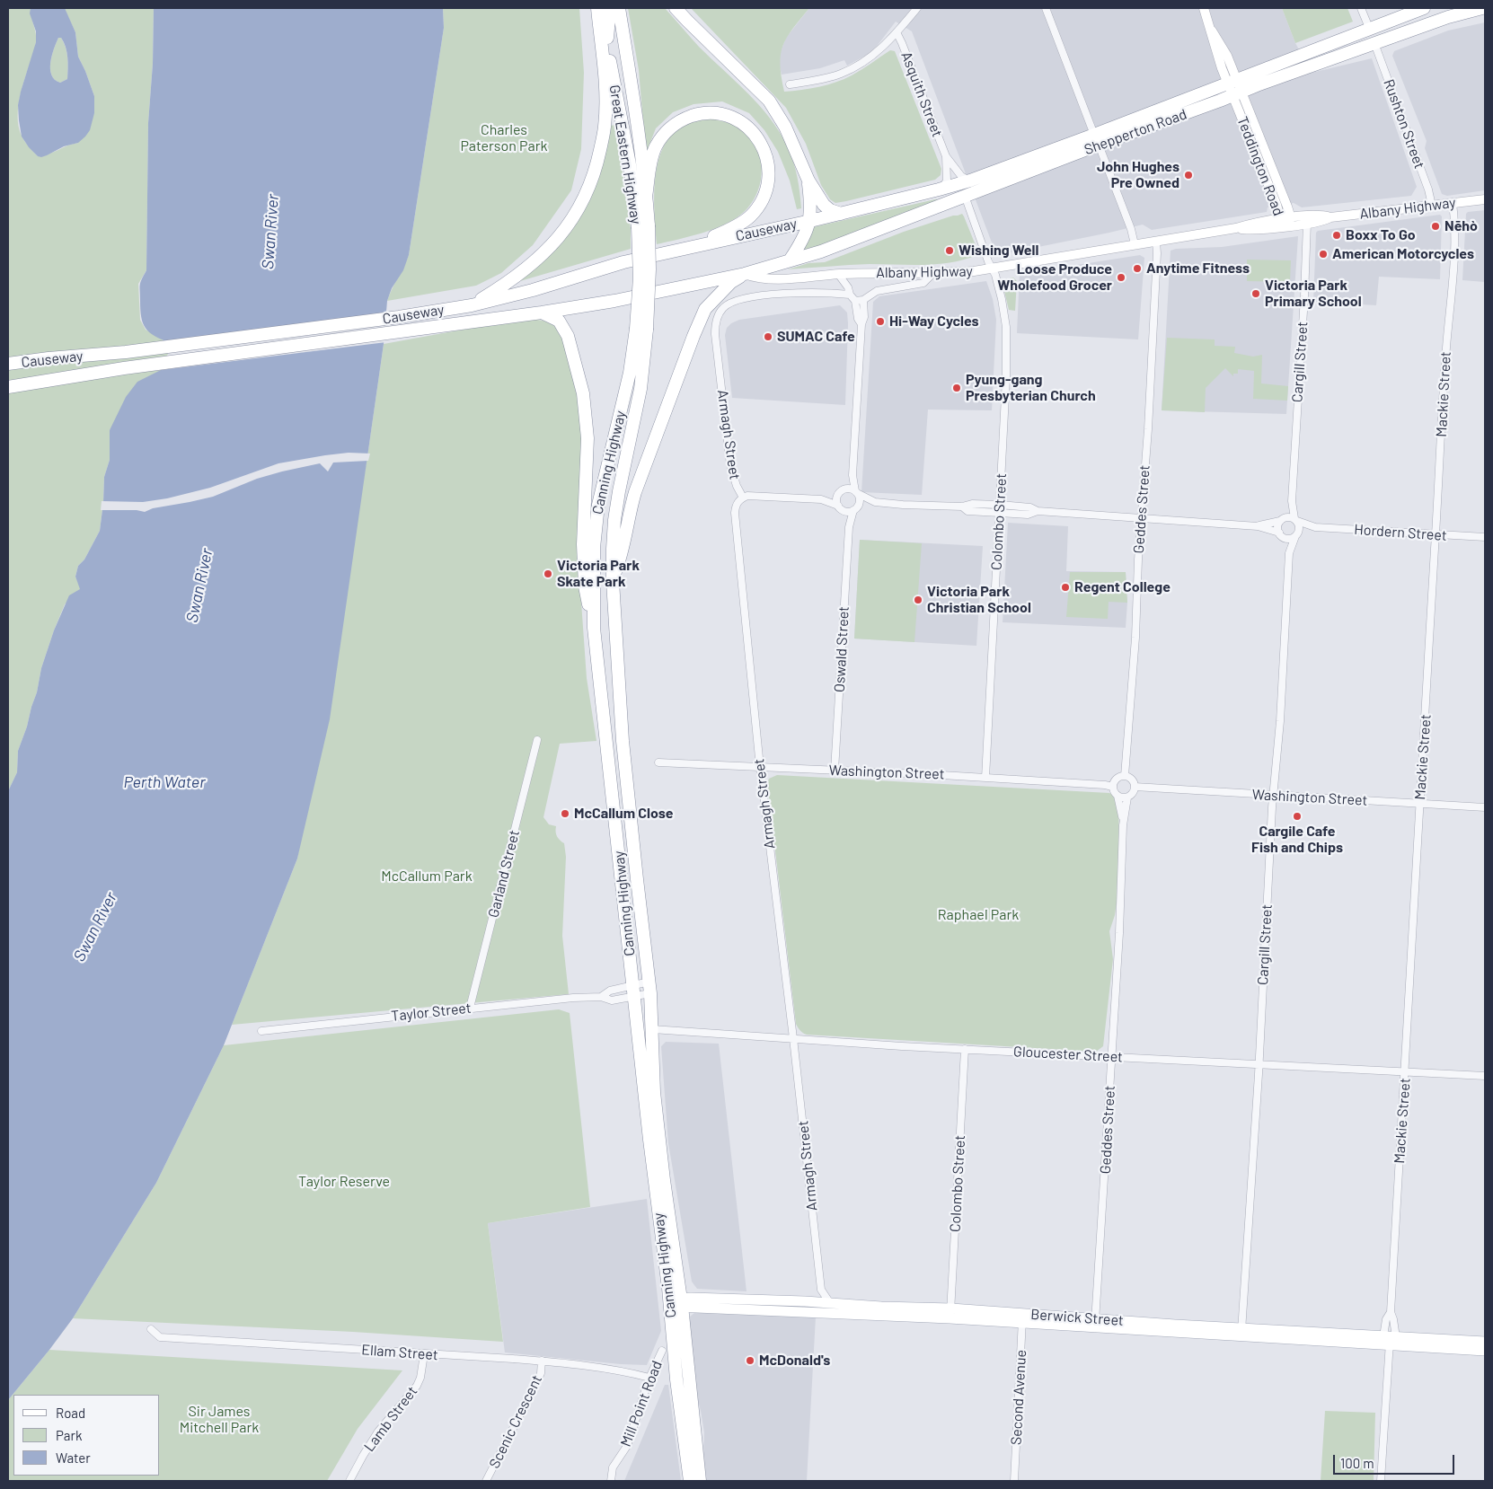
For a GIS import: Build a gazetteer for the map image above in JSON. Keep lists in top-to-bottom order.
{
  "streets": {
    "highway": [
      "Shepperton Road",
      "Great Eastern Highway",
      "Causeway",
      "Canning Highway"
    ],
    "main road": ["Teddington Road", "Albany Highway", "Berwick Street"],
    "street": [
      "Asquith Street",
      "Rushton Street",
      "Cargill Street",
      "Mackie Street",
      "Armagh Street",
      "Geddes Street",
      "Colombo Street",
      "Hordern Street",
      "Oswald Street",
      "Washington Street",
      "Garland Street",
      "Taylor Street",
      "Gloucester Street",
      "Ellam Street",
      "Second Avenue",
      "Mill Point Road",
      "Lamb Street",
      "Scenic Crescent"
    ]
  },
  "crossings": [
    ["Asquith Street", "Shepperton Road"],
    ["Rushton Street", "Shepperton Road"],
    ["Rushton Street", "Albany Highway"],
    ["Shepperton Road", "Teddington Road"],
    ["Shepperton Road", "Causeway"],
    ["Great Eastern Highway", "Canning Highway"],
    ["Teddington Road", "Albany Highway"],
    ["Albany Highway", "Causeway"],
    ["Albany Highway", "Cargill Street"],
    ["Albany Highway", "Mackie Street"],
    ["Albany Highway", "Geddes Street"],
    ["Albany Highway", "Colombo Street"],
    ["Cargill Street", "Hordern Street"],
    ["Cargill Street", "Washington Street"],
    ["Cargill Street", "Gloucester Street"],
    ["Cargill Street", "Berwick Street"],
    ["Mackie Street", "Hordern Street"],
    ["Mackie Street", "Washington Street"],
    ["Mackie Street", "Gloucester Street"],
    ["Mackie Street", "Berwick Street"],
    ["Armagh Street", "Washington Street"],
    ["Armagh Street", "Gloucester Street"],
    ["Armagh Street", "Berwick Street"],
    ["Canning Highway", "Taylor Street"],
    ["Canning Highway", "Gloucester Street"],
    ["Canning Highway", "Berwick Street"],
    ["Geddes Street", "Washington Street"],
    ["Geddes Street", "Gloucester Street"],
    ["Geddes Street", "Berwick Street"],
    ["Colombo Street", "Washington Street"],
    ["Colombo Street", "Gloucester Street"],
    ["Colombo Street", "Berwick Street"],
    ["Oswald Street", "Washington Street"],
    ["Garland Street", "Taylor Street"],
    ["Berwick Street", "Second Avenue"],
    ["Ellam Street", "Mill Point Road"],
    ["Ellam Street", "Lamb Street"],
    ["Ellam Street", "Scenic Crescent"]
  ],
  "water": ["Swan River", "Perth Water"],
  "parks": [
    "Charles Paterson Park",
    "McCallum Park",
    "Raphael Park",
    "Taylor Reserve",
    "Sir James Mitchell Park"
  ],
  "places": [
    "John Hughes Pre Owned",
    "Nēhò",
    "Boxx To Go",
    "Wishing Well",
    "American Motorcycles",
    "Anytime Fitness",
    "Loose Produce Wholefood Grocer",
    "Victoria Park Primary School",
    "Hi-Way Cycles",
    "SUMAC Cafe",
    "Pyung-gang Presbyterian Church",
    "Victoria Park Skate Park",
    "Regent College",
    "Victoria Park Christian School",
    "McCallum Close",
    "Cargile Cafe Fish and Chips",
    "McDonald's"
  ],
  "legend": ["Road", "Park", "Water"],
  "scale_bar": "100 m"
}
